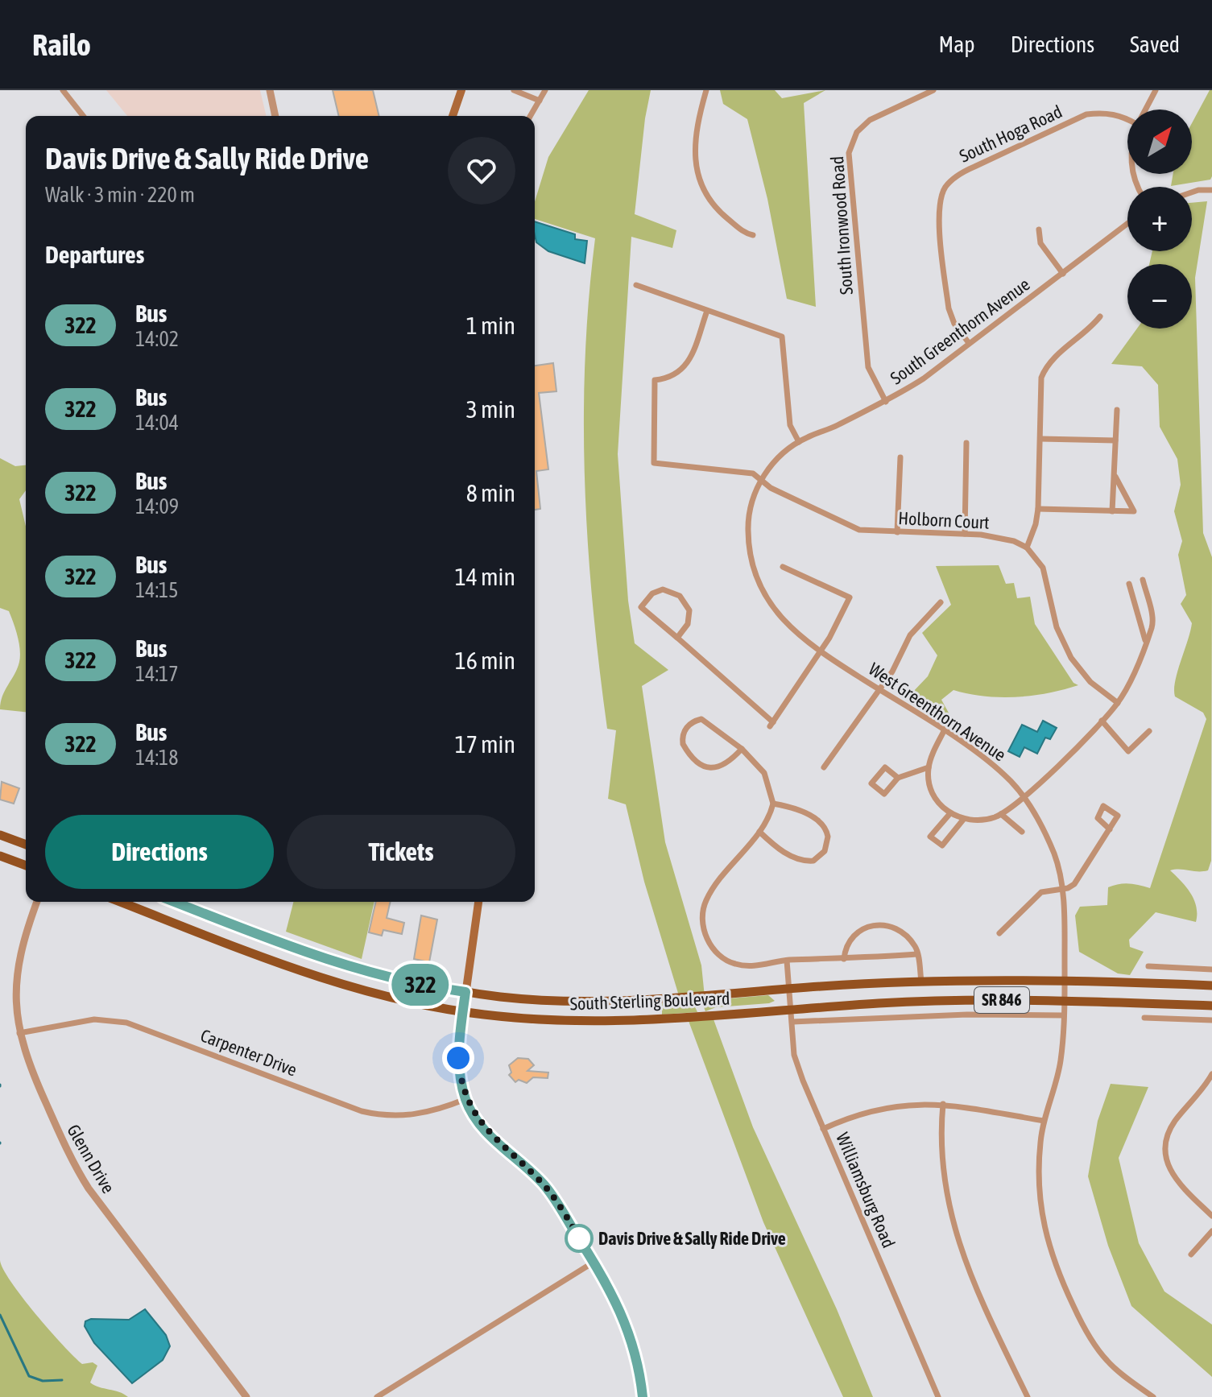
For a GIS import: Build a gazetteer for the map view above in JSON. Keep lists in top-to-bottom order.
{
  "streets": {
    "main road": ["SR 846", "South Sterling Boulevard"],
    "street": [
      "South Hoga Road",
      "South Ironwood Road",
      "South Greenthorn Avenue",
      "Holborn Court",
      "West Greenthorn Avenue",
      "Carpenter Drive",
      "Glenn Drive",
      "Williamsburg Road"
    ]
  },
  "crossings": [
    ["South Hoga Road", "South Greenthorn Avenue"],
    ["South Ironwood Road", "South Greenthorn Avenue"],
    ["South Greenthorn Avenue", "Holborn Court"],
    ["South Greenthorn Avenue", "West Greenthorn Avenue"],
    ["Holborn Court", "West Greenthorn Avenue"],
    ["West Greenthorn Avenue", "South Sterling Boulevard"],
    ["South Sterling Boulevard", "Williamsburg Road"],
    ["Carpenter Drive", "Glenn Drive"]
  ],
  "places": ["Davis Drive & Sally Ride Drive"],
  "lines": ["bus line 322"],
  "north": "top right",
  "page": {
    "header": "Railo",
    "nav": ["Map", "Directions", "Saved"],
    "on_map": "322",
    "map_buttons": ["+", "−"],
    "heading": [
      ["Davis Drive & Sally Ride Drive", "Walk · 3 min · 220 m"],
      "Departures"
    ],
    "list": [
      {
        "mark": "322",
        "name": "Bus",
        "note": "14:02",
        "value": "1 min"
      },
      {
        "mark": "322",
        "name": "Bus",
        "note": "14:04",
        "value": "3 min"
      },
      {
        "mark": "322",
        "name": "Bus",
        "note": "14:09",
        "value": "8 min"
      },
      {
        "mark": "322",
        "name": "Bus",
        "note": "14:15",
        "value": "14 min"
      },
      {
        "mark": "322",
        "name": "Bus",
        "note": "14:17",
        "value": "16 min"
      },
      {
        "mark": "322",
        "name": "Bus",
        "note": "14:18",
        "value": "17 min"
      }
    ],
    "buttons": ["Directions", "Tickets"]
  }
}
